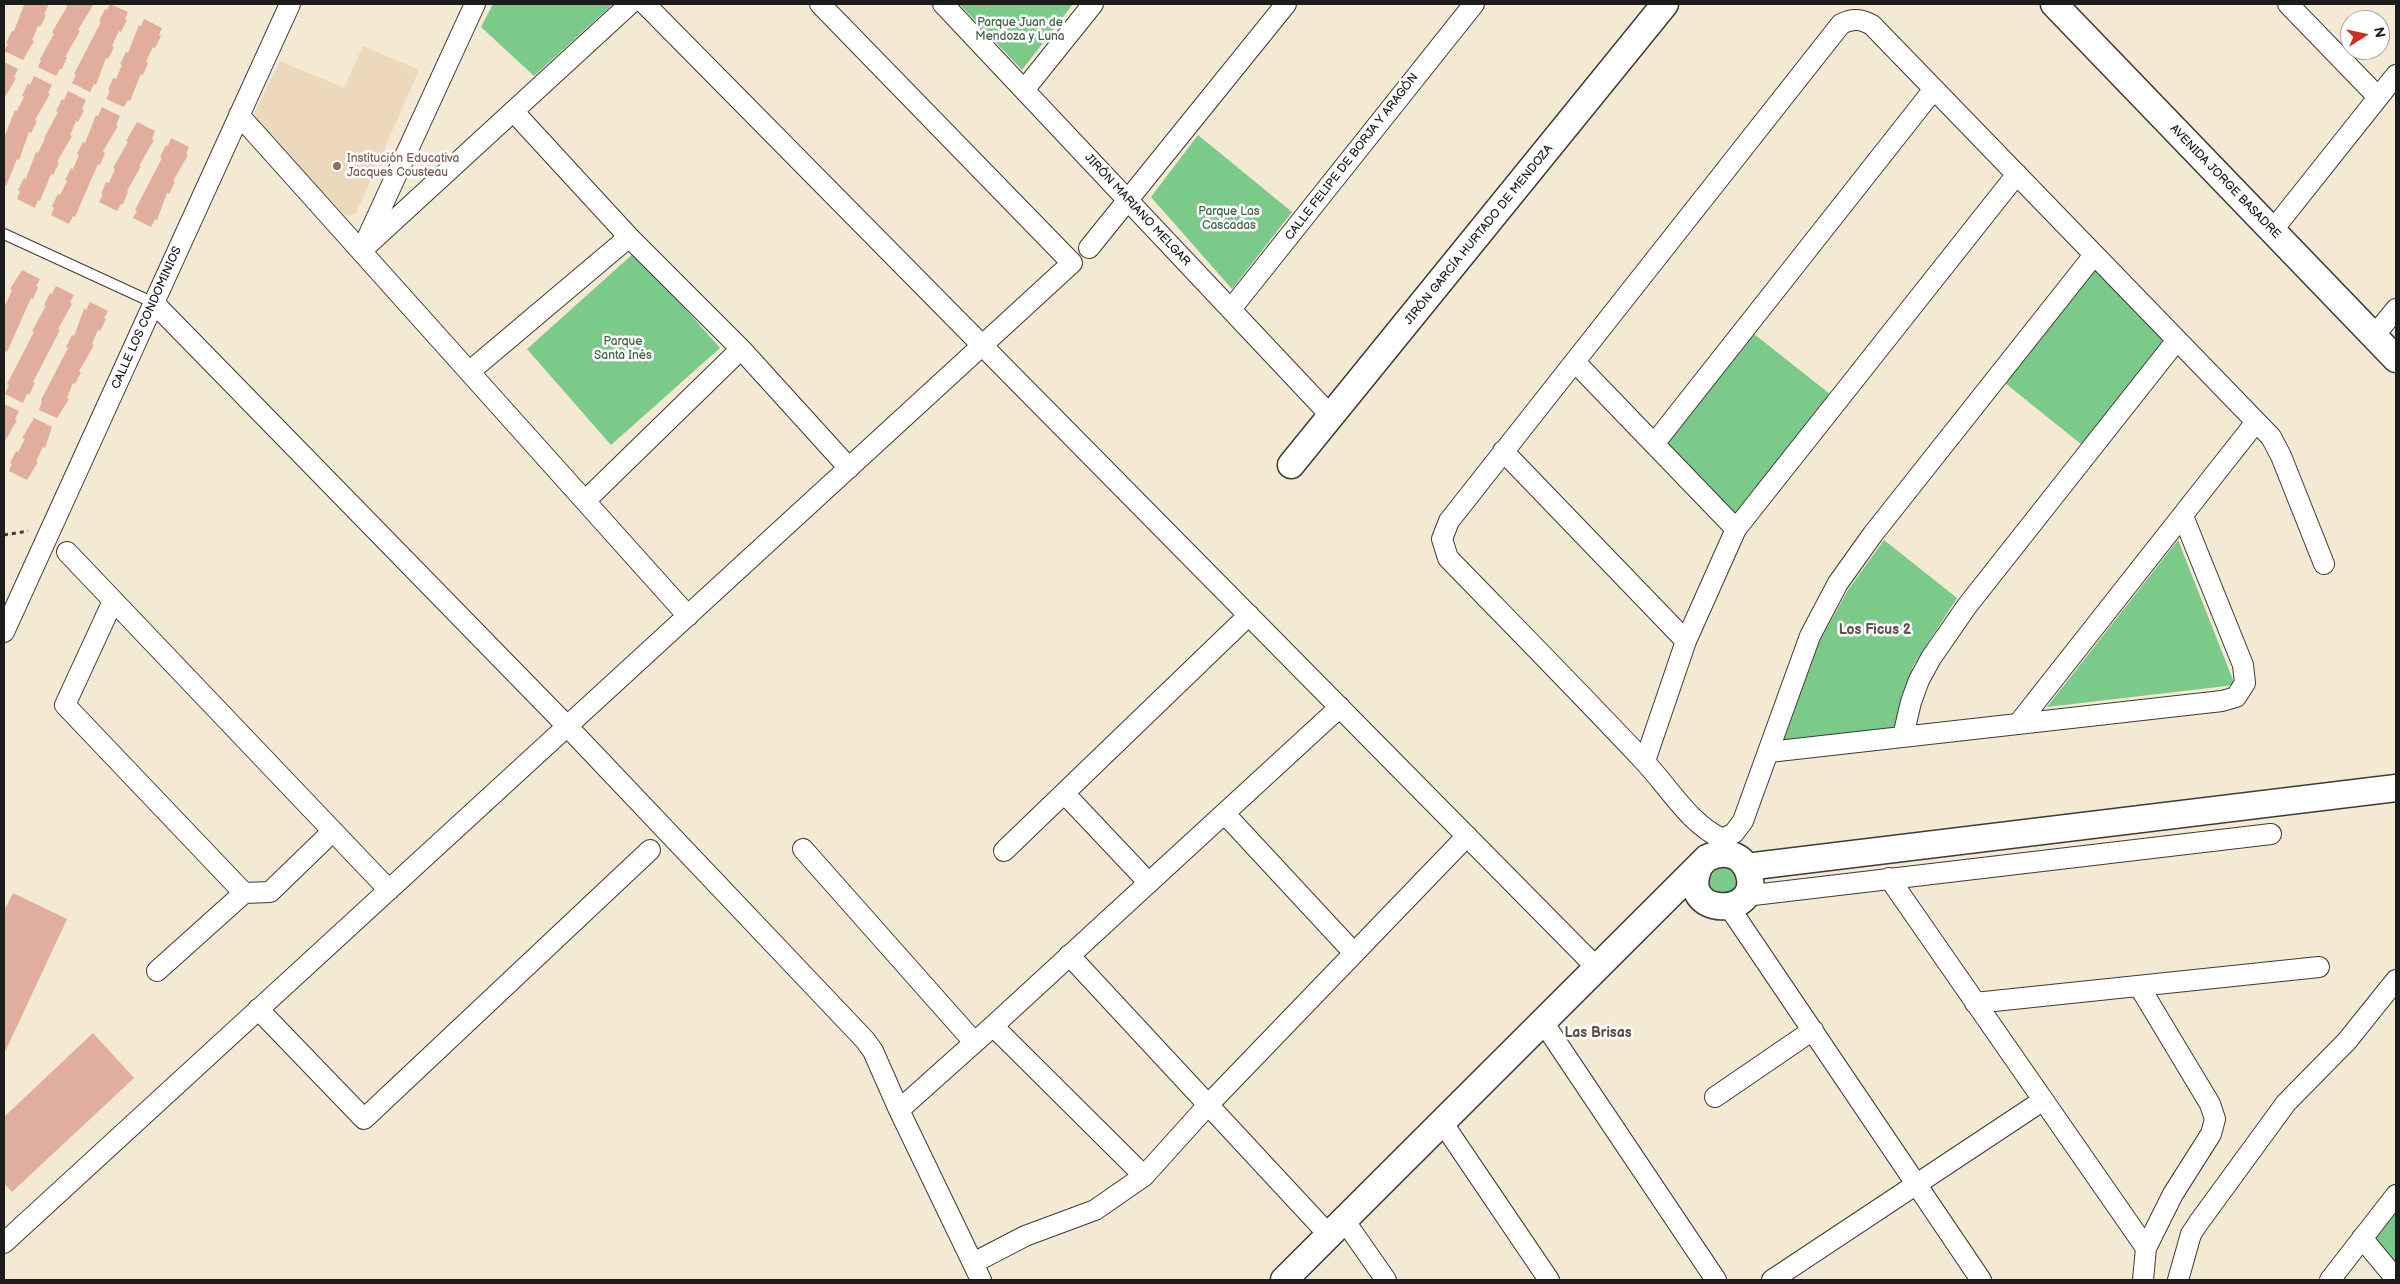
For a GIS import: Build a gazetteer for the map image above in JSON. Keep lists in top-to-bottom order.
{
  "streets": {
    "street": [
      "CALLE FELIPE DE BORJA Y ARAGÓN",
      "AVENIDA JORGE BASADRE",
      "JIRÓN MARIANO MELGAR",
      "JIRÓN GARCÍA HURTADO DE MENDOZA",
      "CALLE LOS CONDOMINIOS"
    ]
  },
  "crossings": [
    ["CALLE FELIPE DE BORJA Y ARAGÓN", "JIRÓN MARIANO MELGAR"],
    ["JIRÓN MARIANO MELGAR", "JIRÓN GARCÍA HURTADO DE MENDOZA"]
  ],
  "districts": ["Los Ficus 2", "Las Brisas"],
  "parks": ["Parque Juan de Mendoza y Luna", "Parque Las Cascadas", "Parque Santa Inés"],
  "places": ["Institución Educativa Jacques Cousteau"],
  "north": "right"
}
